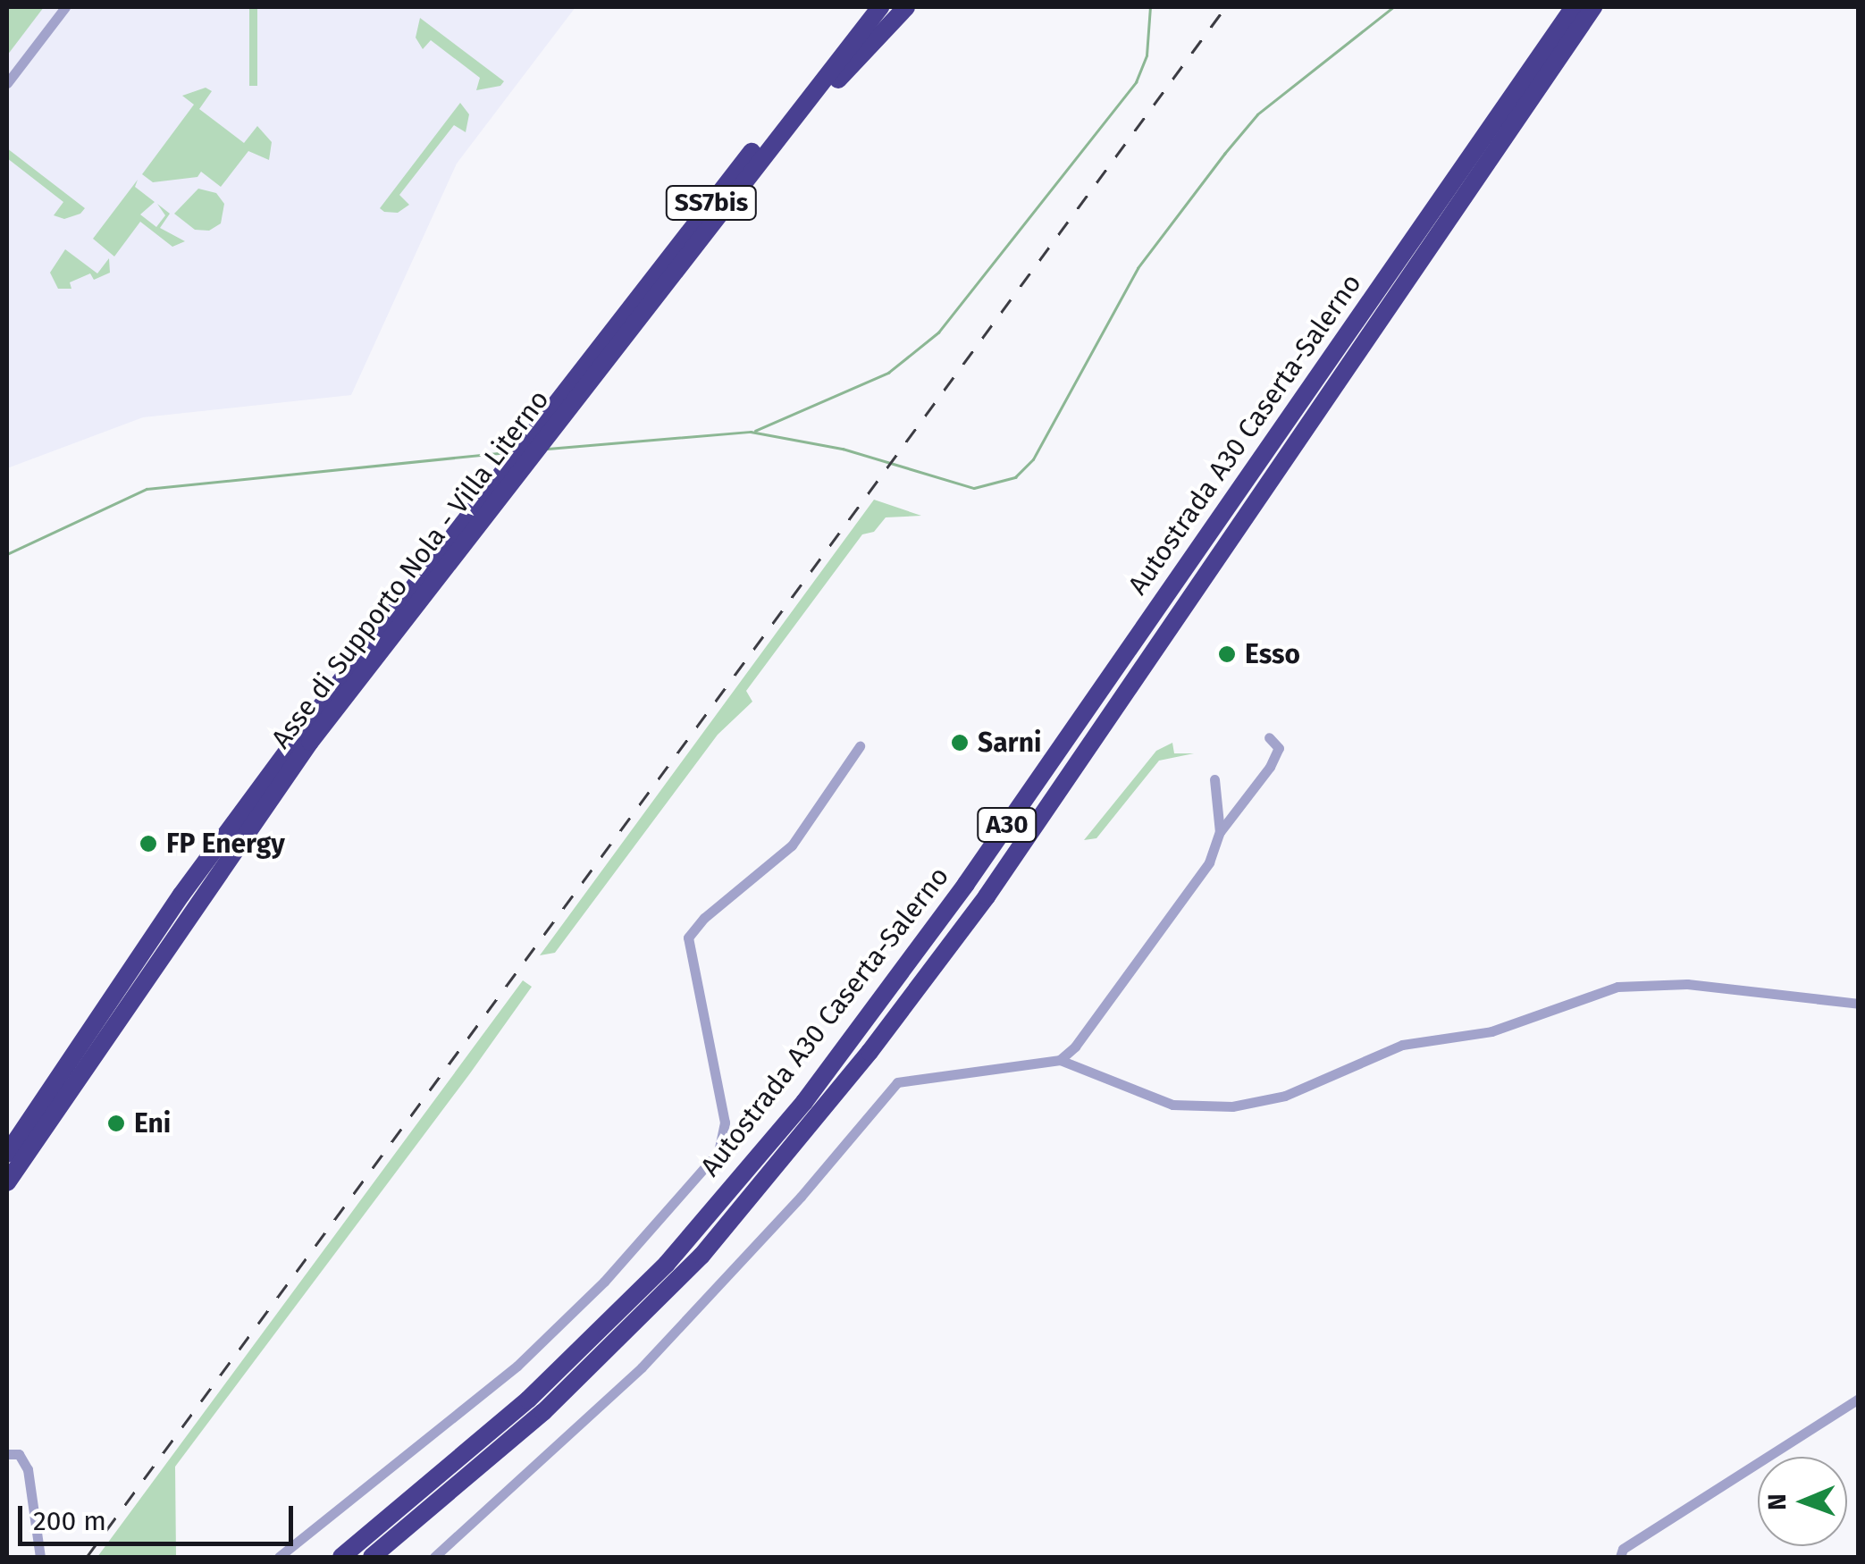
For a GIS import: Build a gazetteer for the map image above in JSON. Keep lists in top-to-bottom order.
{
  "streets": {
    "highway": [
      "SS7bis",
      "Autostrada A30 Caserta-Salerno",
      "Asse di Supporto Nola - Villa Literno",
      "A30"
    ]
  },
  "places": [
    "Esso",
    "Sarni",
    "FP Energy",
    "Eni"
  ],
  "scale_bar": "200 m",
  "north": "left"
}
